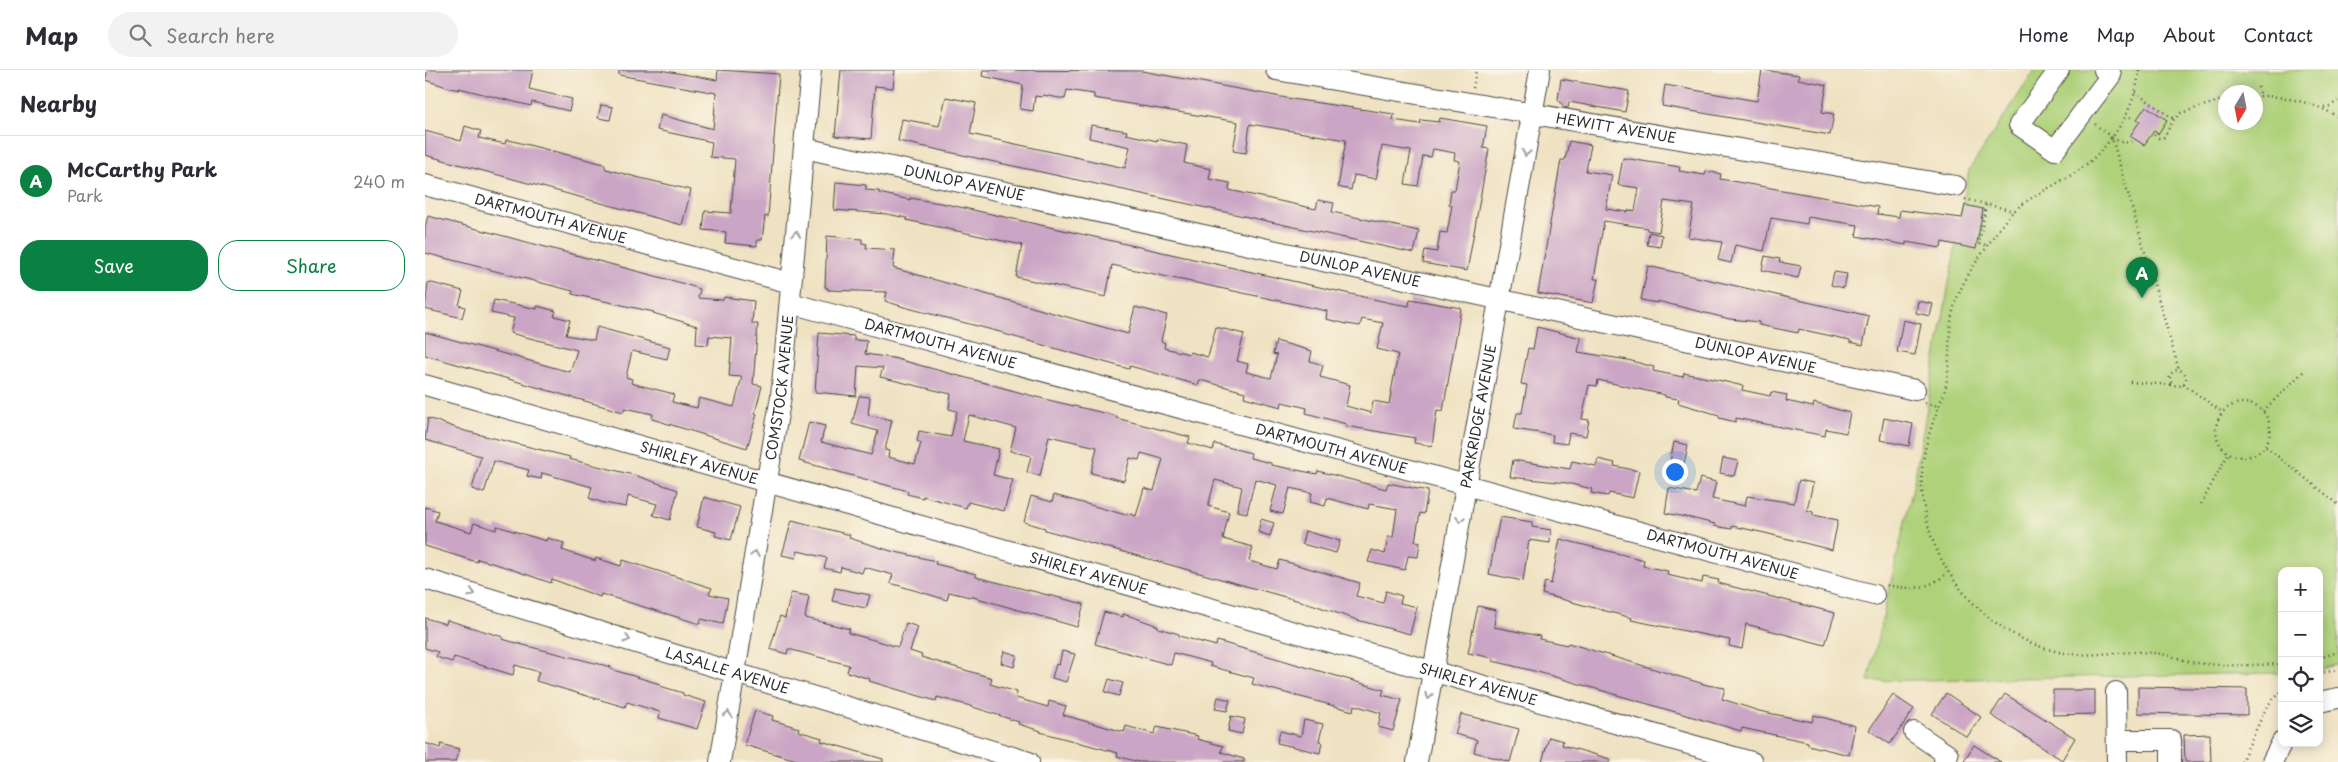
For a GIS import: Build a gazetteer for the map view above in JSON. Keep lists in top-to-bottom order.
{
  "streets": {
    "street": [
      "HEWITT AVENUE",
      "DUNLOP AVENUE",
      "DARTMOUTH AVENUE",
      "COMSTOCK AVENUE",
      "PARKRIDGE AVENUE",
      "SHIRLEY AVENUE",
      "LASALLE AVENUE"
    ]
  },
  "crossings": [
    ["HEWITT AVENUE", "PARKRIDGE AVENUE"],
    ["DUNLOP AVENUE", "COMSTOCK AVENUE"],
    ["DUNLOP AVENUE", "PARKRIDGE AVENUE"],
    ["DARTMOUTH AVENUE", "COMSTOCK AVENUE"],
    ["DARTMOUTH AVENUE", "PARKRIDGE AVENUE"],
    ["COMSTOCK AVENUE", "SHIRLEY AVENUE"],
    ["COMSTOCK AVENUE", "LASALLE AVENUE"],
    ["PARKRIDGE AVENUE", "SHIRLEY AVENUE"]
  ],
  "one_way": ["COMSTOCK AVENUE", "PARKRIDGE AVENUE", "LASALLE AVENUE"],
  "north": "bottom",
  "page": {
    "header": "Map",
    "search": "Search here",
    "nav": [
      "Home",
      "Map",
      "About",
      "Contact"
    ],
    "heading": "Nearby",
    "list": [
      {
        "mark": "A",
        "name": "McCarthy Park",
        "note": "Park",
        "value": "240 m"
      }
    ],
    "buttons": ["Save", "Share"],
    "pins": "A",
    "map_buttons": ["+", "−"]
  }
}
